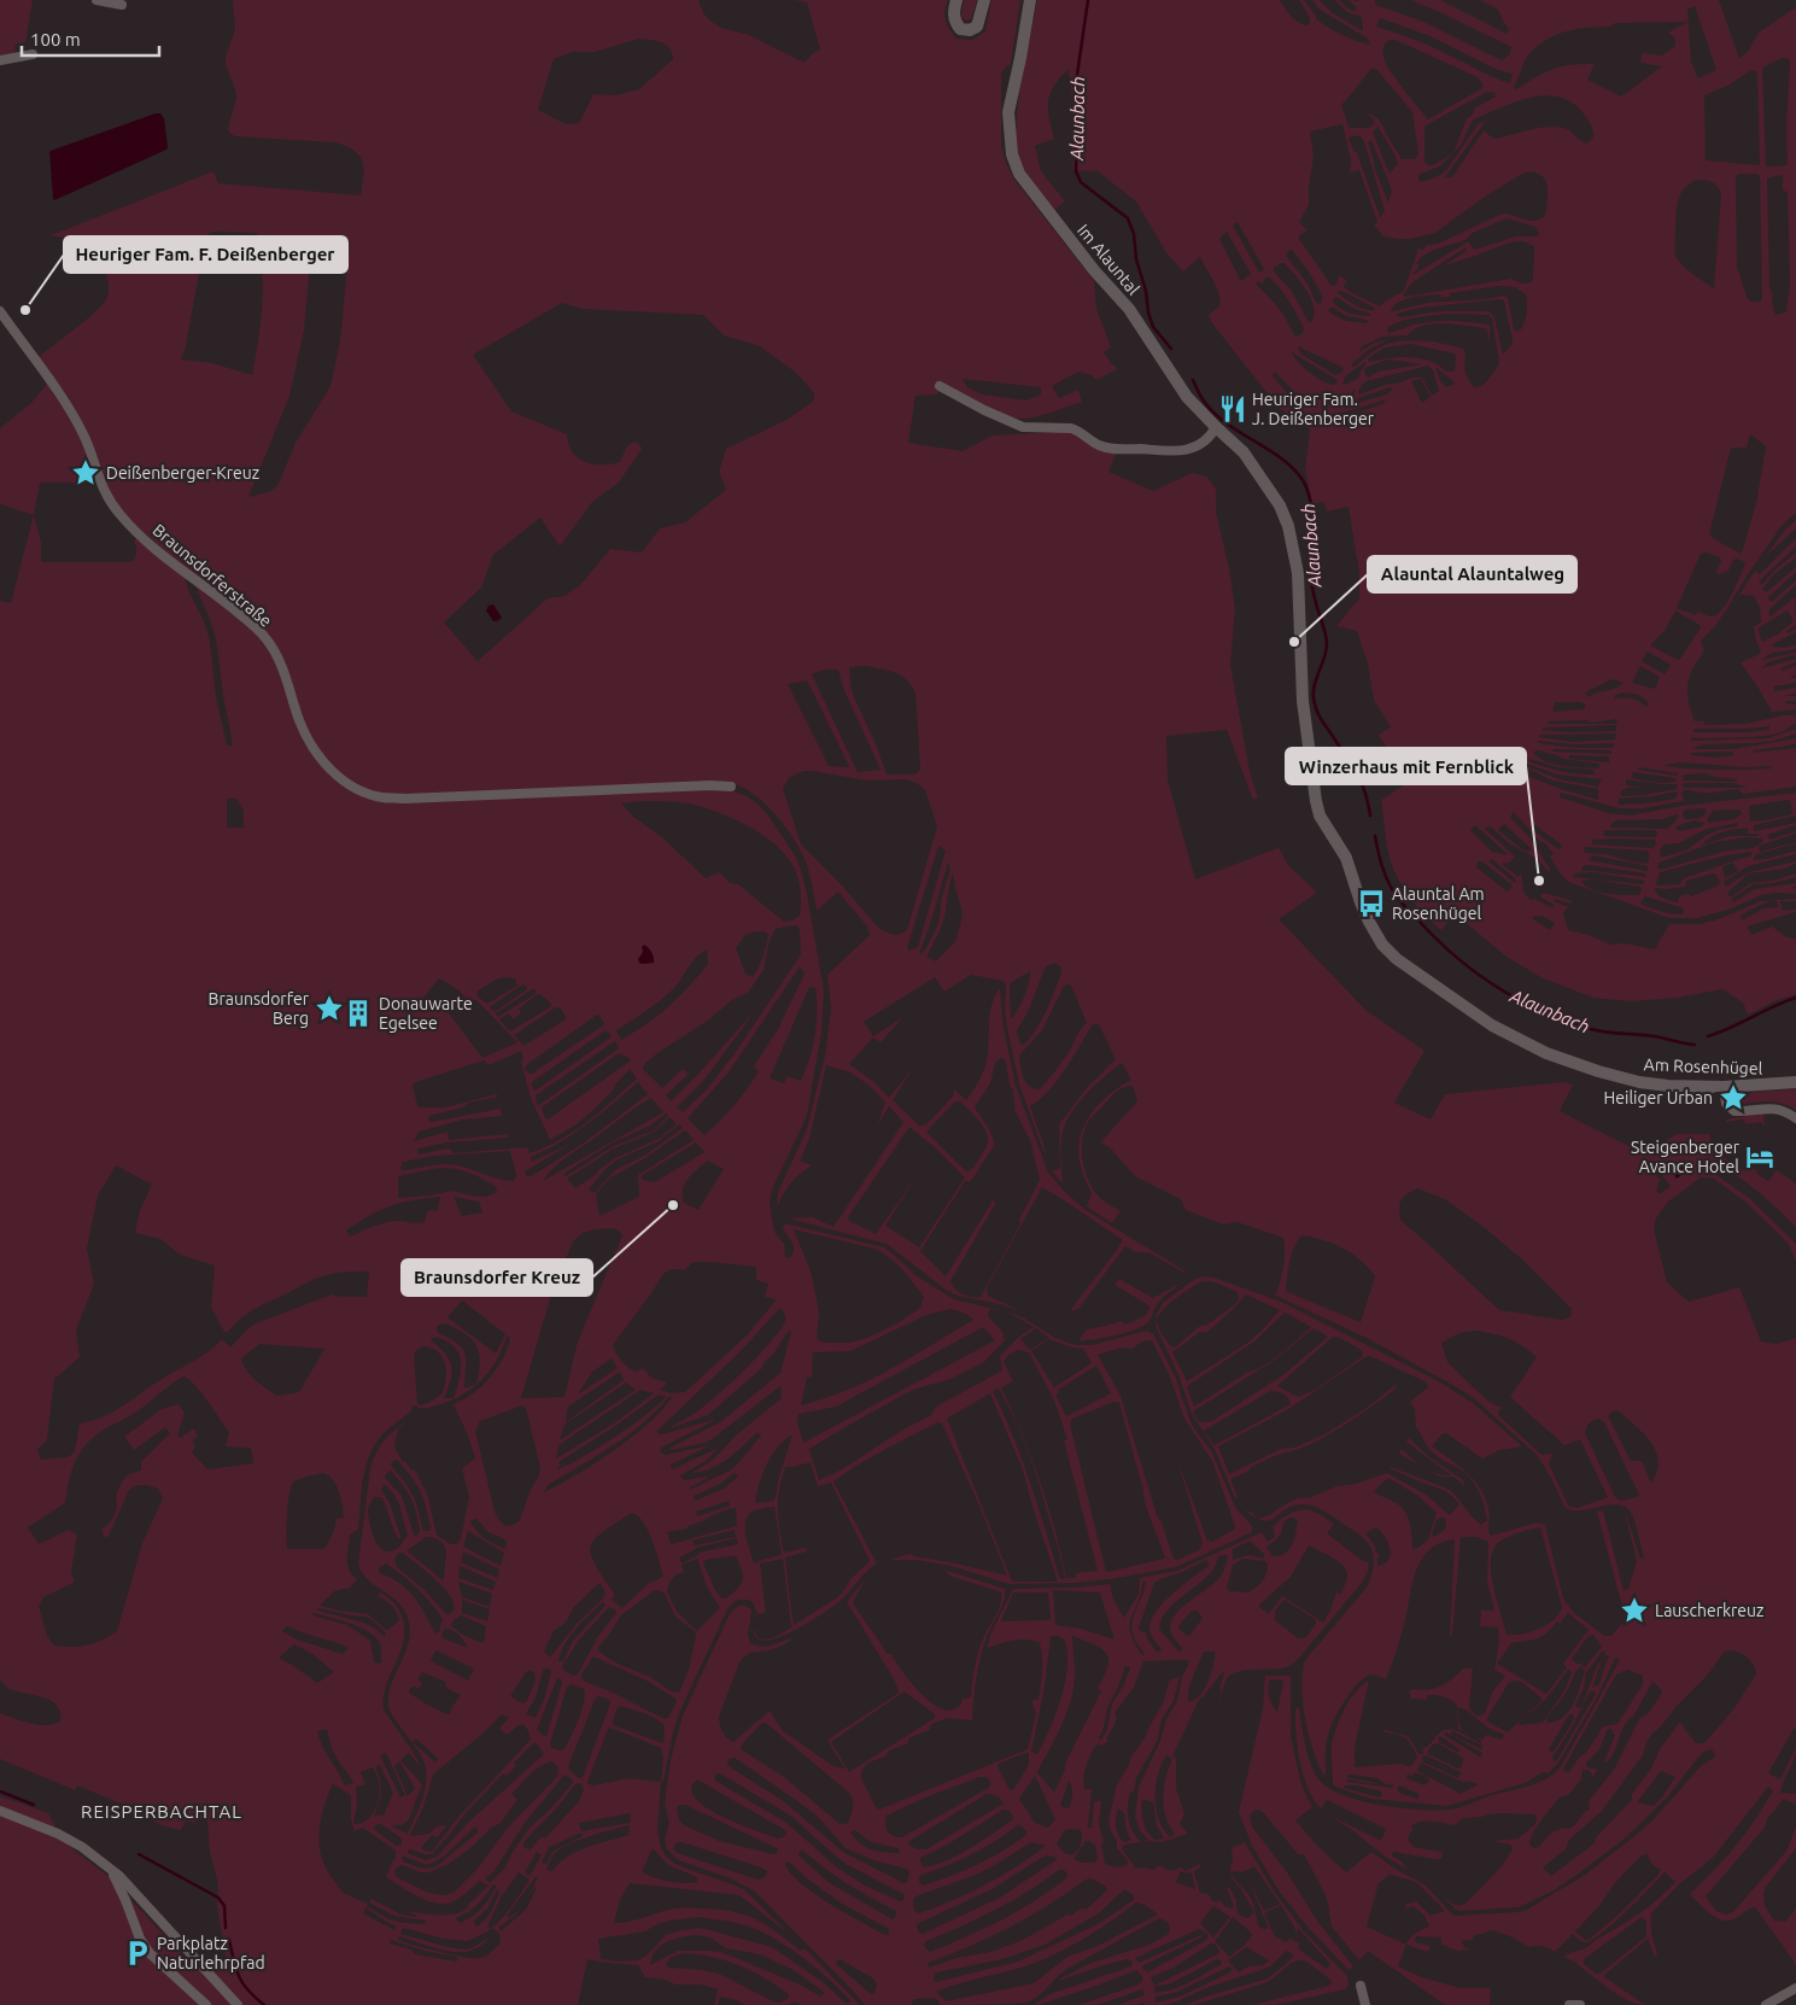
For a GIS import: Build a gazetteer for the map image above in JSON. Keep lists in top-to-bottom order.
{
  "streets": {
    "street": ["Im Alauntal", "Braunsdorferstraße", "Am Rosenhügel"]
  },
  "crossings": [
    ["Im Alauntal", "Am Rosenhügel"]
  ],
  "districts": ["REISPERBACHTAL"],
  "water": ["Alaunbach"],
  "places": {
    "other": [
      "Heuriger Fam. F. Deißenberger",
      "Alauntal Alauntalweg",
      "Winzerhaus mit Fernblick",
      "Braunsdorfer Kreuz"
    ],
    "restaurant": ["Heuriger Fam. J. Deißenberger"],
    "place": [
      "Deißenberger-Kreuz",
      "Braunsdorfer Berg",
      "Heiliger Urban",
      "Lauscherkreuz"
    ],
    "bus stop": ["Alauntal Am Rosenhügel"],
    "building": ["Donauwarte Egelsee"],
    "hotel": ["Steigenberger Avance Hotel"],
    "parking": ["Parkplatz Naturlehrpfad"]
  },
  "scale_bar": "100 m"
}
